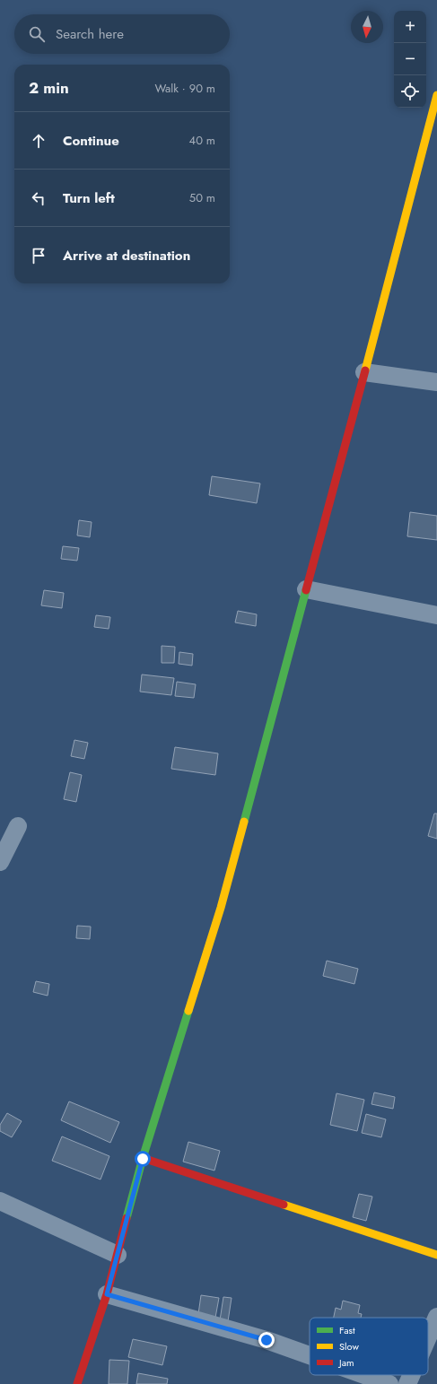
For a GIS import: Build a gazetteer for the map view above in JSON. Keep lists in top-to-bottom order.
{
  "legend": ["Fast", "Slow", "Jam"],
  "north": "bottom",
  "page": {
    "map_buttons": ["+", "−"],
    "search": "Search here",
    "heading": ["2 min", "Walk · 90 m"],
    "list": [
      ["Continue", "40 m"],
      ["Turn left", "50 m"],
      "Arrive at destination"
    ]
  }
}
